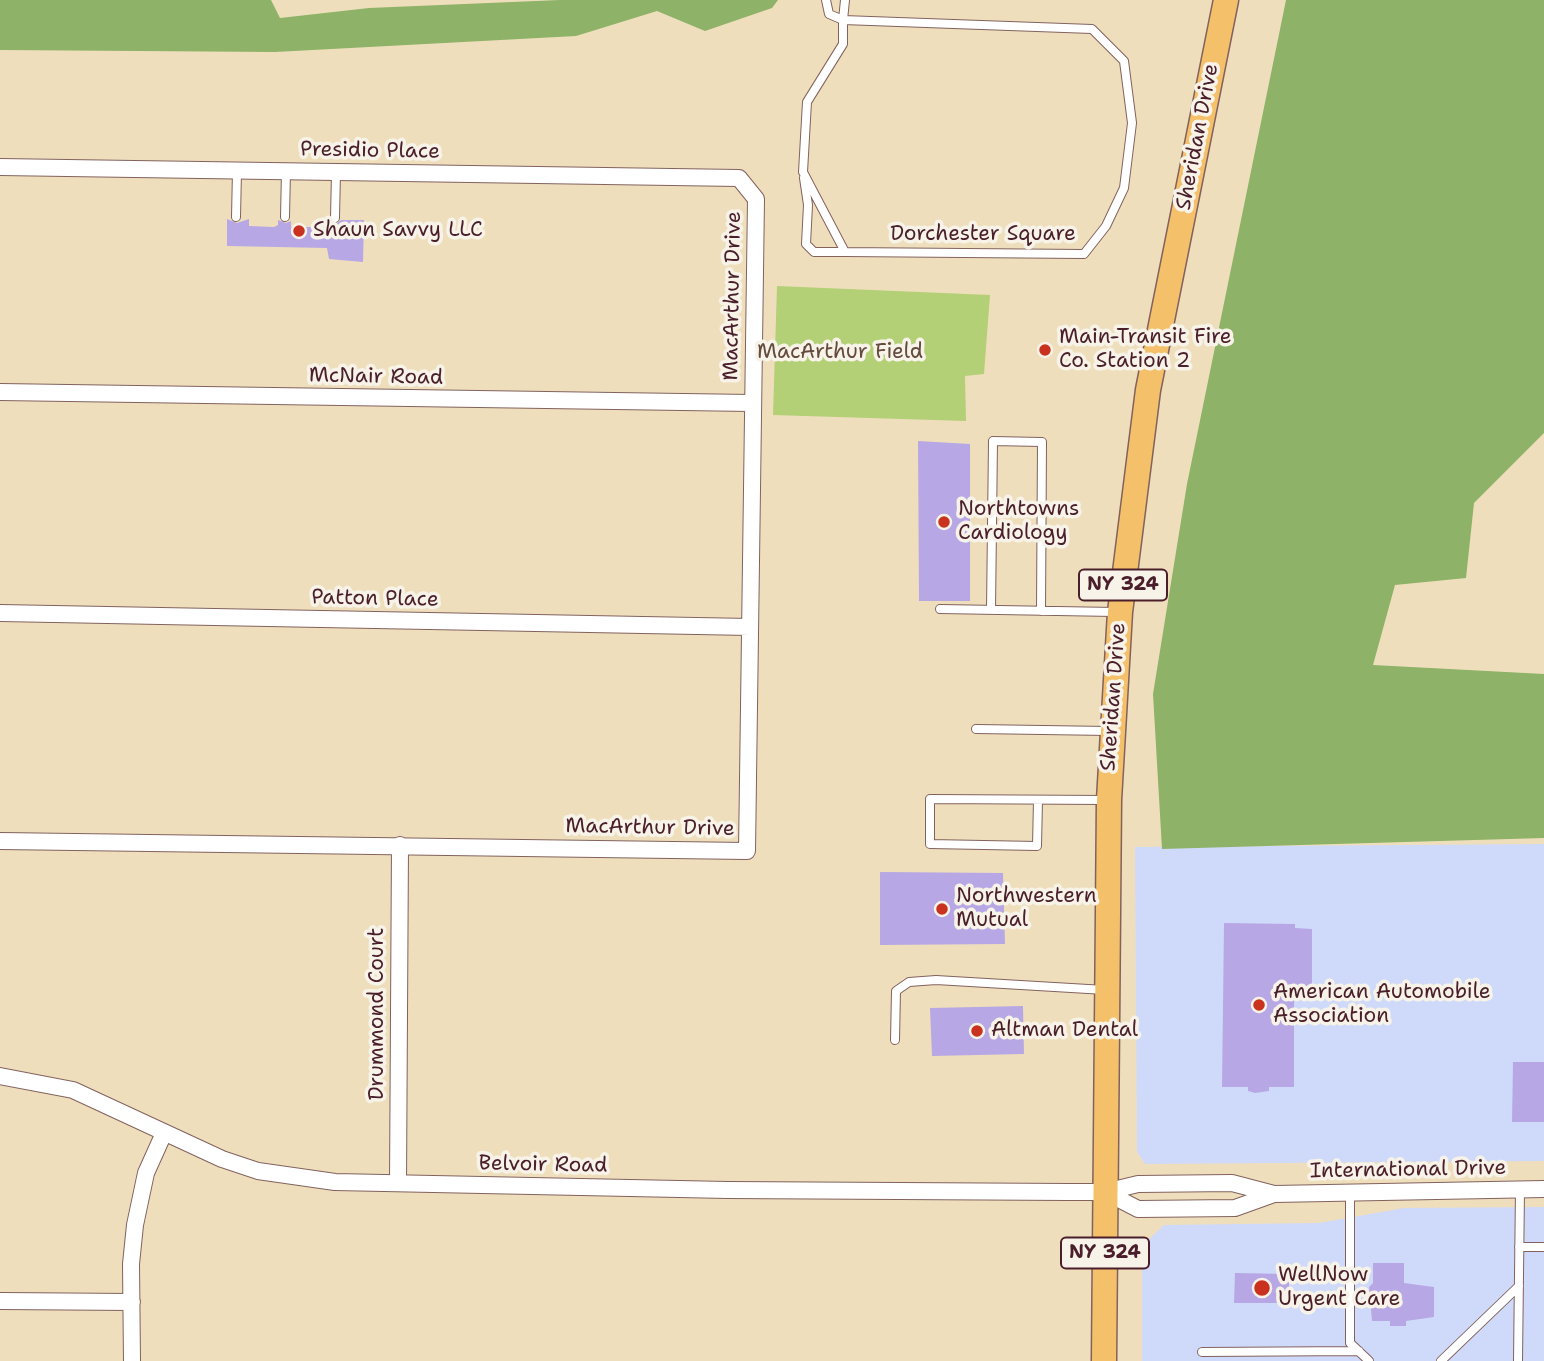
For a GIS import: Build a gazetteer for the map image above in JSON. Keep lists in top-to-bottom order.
{
  "streets": {
    "main road": ["Sheridan Drive", "NY 324"],
    "street": [
      "Presidio Place",
      "MacArthur Drive",
      "McNair Road",
      "Patton Place",
      "Drummond Court",
      "Belvoir Road",
      "International Drive"
    ],
    "lane": ["Dorchester Square"]
  },
  "crossings": [
    ["Sheridan Drive", "Belvoir Road"],
    ["Sheridan Drive", "International Drive"],
    ["Presidio Place", "MacArthur Drive"],
    ["MacArthur Drive", "McNair Road"],
    ["MacArthur Drive", "Patton Place"],
    ["MacArthur Drive", "Drummond Court"],
    ["Drummond Court", "Belvoir Road"],
    ["Belvoir Road", "International Drive"]
  ],
  "parks": ["MacArthur Field"],
  "places": [
    "Shaun Savvy LLC",
    "Main-Transit Fire Co. Station 2",
    "Northtowns Cardiology",
    "Northwestern Mutual",
    "American Automobile Association",
    "Altman Dental",
    "WellNow Urgent Care"
  ]
}
